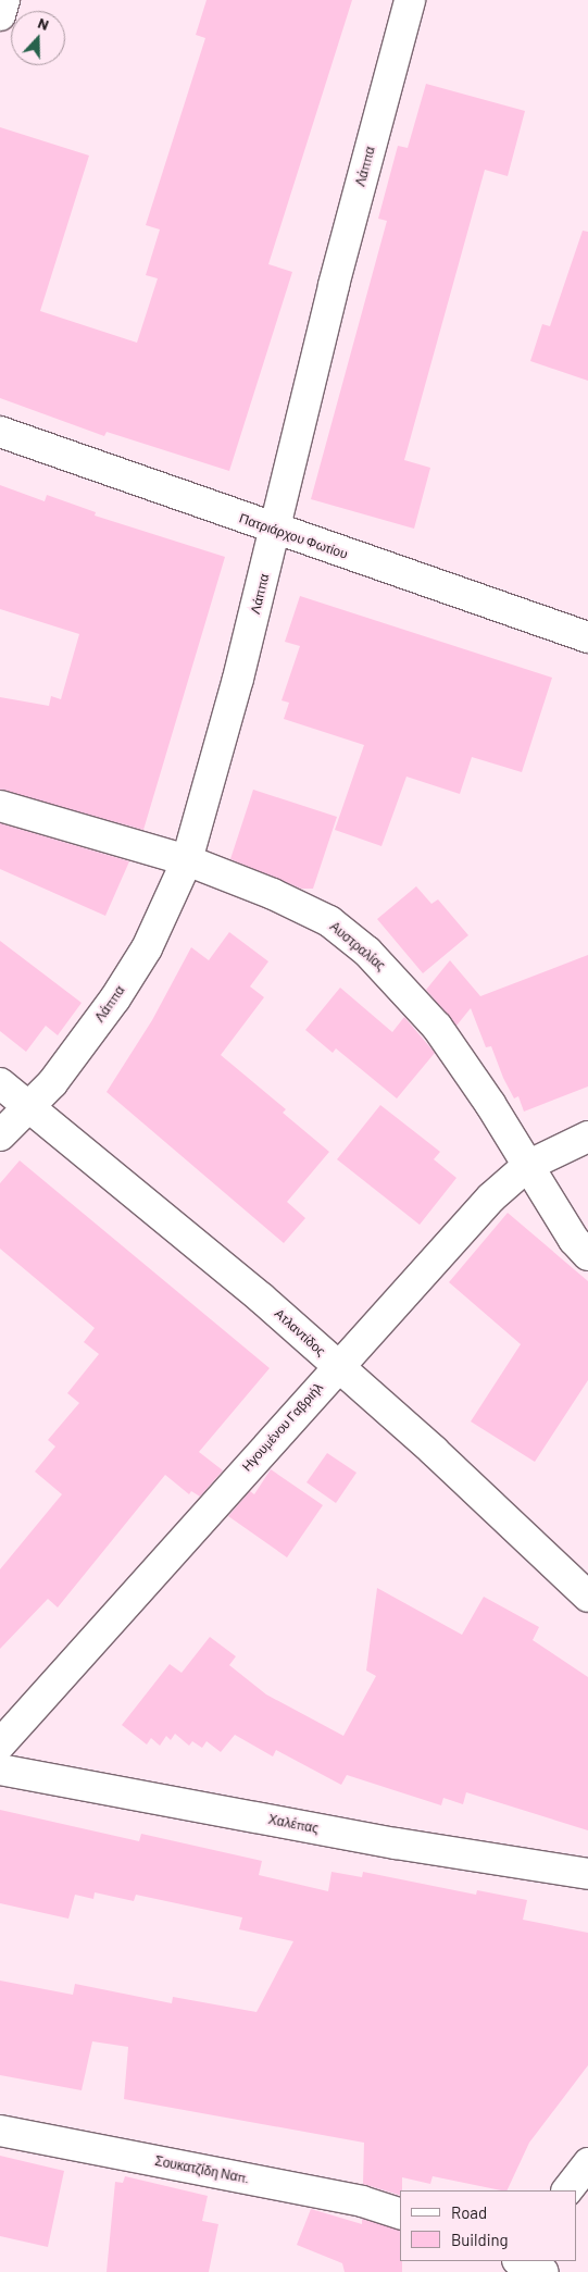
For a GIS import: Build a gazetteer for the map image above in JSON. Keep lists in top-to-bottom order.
{
  "streets": {
    "street": [
      "Λάππα",
      "Πατριάρχου Φωτίου",
      "Αυστραλίας",
      "Ατλαντίδος",
      "Ηγουμένου Γαβριήλ",
      "Χαλέπας",
      "Σουκατζίδη Ναπ."
    ]
  },
  "crossings": [
    ["Λάππα", "Πατριάρχου Φωτίου"],
    ["Λάππα", "Αυστραλίας"],
    ["Λάππα", "Ατλαντίδος"],
    ["Αυστραλίας", "Ηγουμένου Γαβριήλ"],
    ["Ατλαντίδος", "Ηγουμένου Γαβριήλ"]
  ],
  "legend": ["Road", "Building"],
  "north": "top"
}
